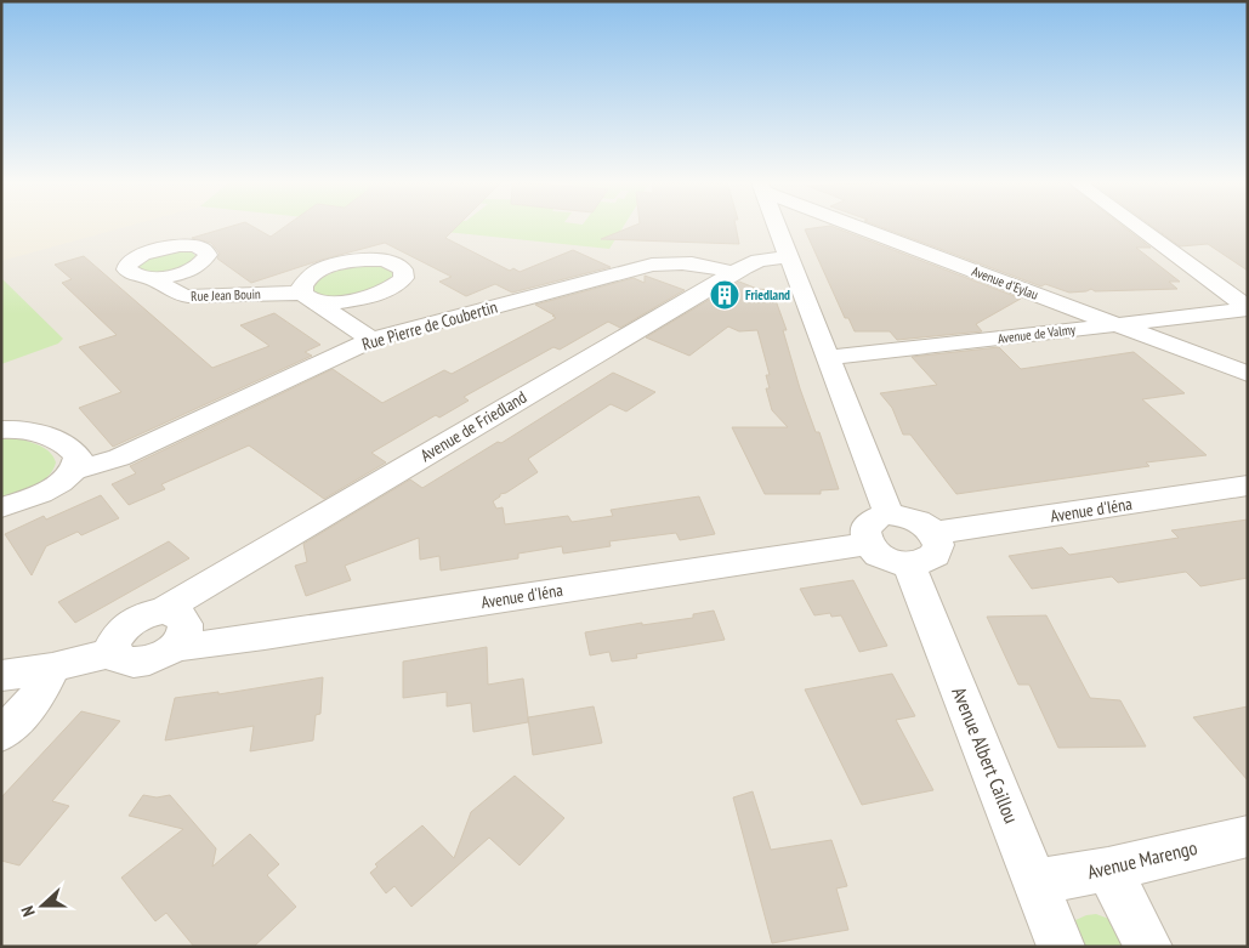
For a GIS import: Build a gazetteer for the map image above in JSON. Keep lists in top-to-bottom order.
{
  "streets": {
    "street": [
      "Avenue d'Eylau",
      "Rue Jean Bouin",
      "Rue Pierre de Coubertin",
      "Avenue de Valmy",
      "Avenue de Friedland",
      "Avenue d'Iéna",
      "Avenue Albert Caillou",
      "Avenue Marengo"
    ]
  },
  "crossings": [
    ["Avenue d'Eylau", "Avenue de Valmy"],
    ["Rue Jean Bouin", "Rue Pierre de Coubertin"],
    ["Rue Pierre de Coubertin", "Avenue de Friedland"],
    ["Avenue de Friedland", "Avenue d'Iéna"],
    ["Avenue d'Iéna", "Avenue Albert Caillou"],
    ["Avenue Albert Caillou", "Avenue Marengo"]
  ],
  "places": {
    "building": ["Friedland"]
  },
  "north": "left"
}
